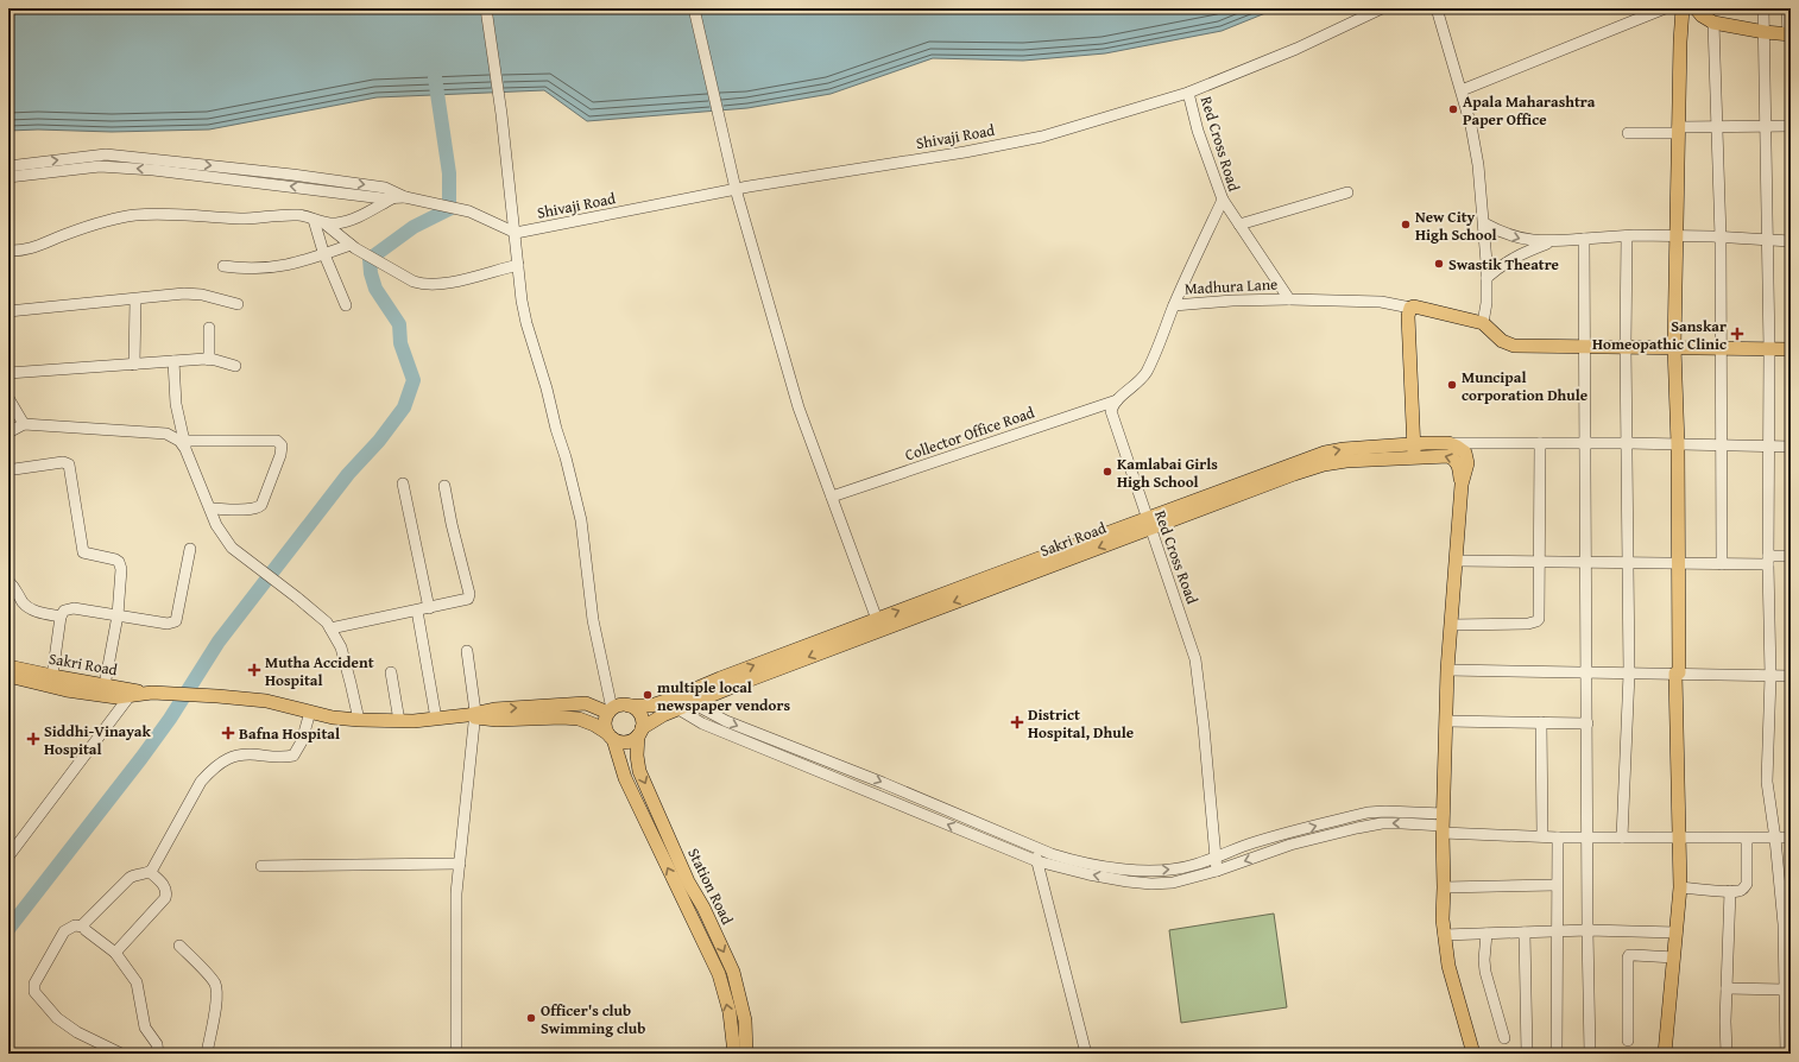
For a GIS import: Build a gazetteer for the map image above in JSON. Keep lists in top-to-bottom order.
{
  "streets": {
    "main road": ["Sakri Road", "Station Road"],
    "street": [
      "Shivaji Road",
      "Red Cross Road",
      "Madhura Lane",
      "Collector Office Road"
    ]
  },
  "crossings": [
    ["Shivaji Road", "Red Cross Road"],
    ["Red Cross Road", "Madhura Lane"],
    ["Red Cross Road", "Collector Office Road"]
  ],
  "places": {
    "other": [
      "Apala Maharashtra Paper Office",
      "New City High School",
      "Swastik Theatre",
      "Muncipal corporation Dhule",
      "Kamlabai Girls High School",
      "multiple local newspaper vendors",
      "Officer's club Swimming club"
    ],
    "health": [
      "Sanskar Homeopathic Clinic",
      "Mutha Accident Hospital",
      "District Hospital, Dhule",
      "Bafna Hospital",
      "Siddhi-Vinayak Hospital"
    ]
  }
}
